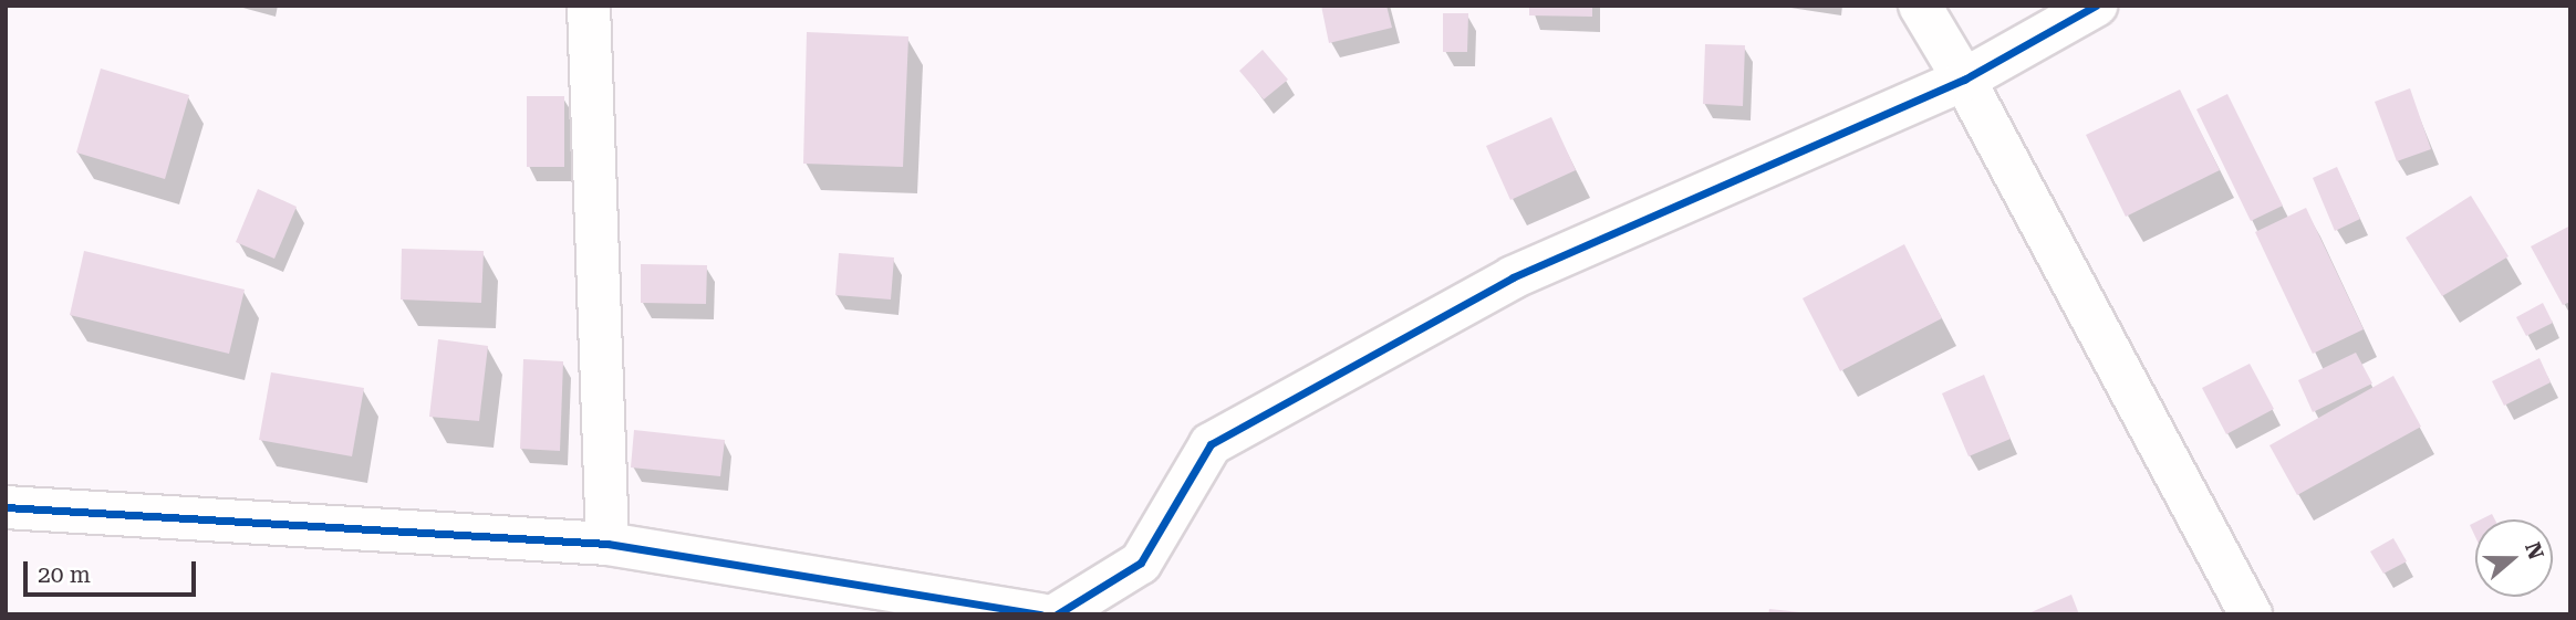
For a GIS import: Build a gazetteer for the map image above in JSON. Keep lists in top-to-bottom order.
{
  "scale_bar": "20 m",
  "north": "right"
}
